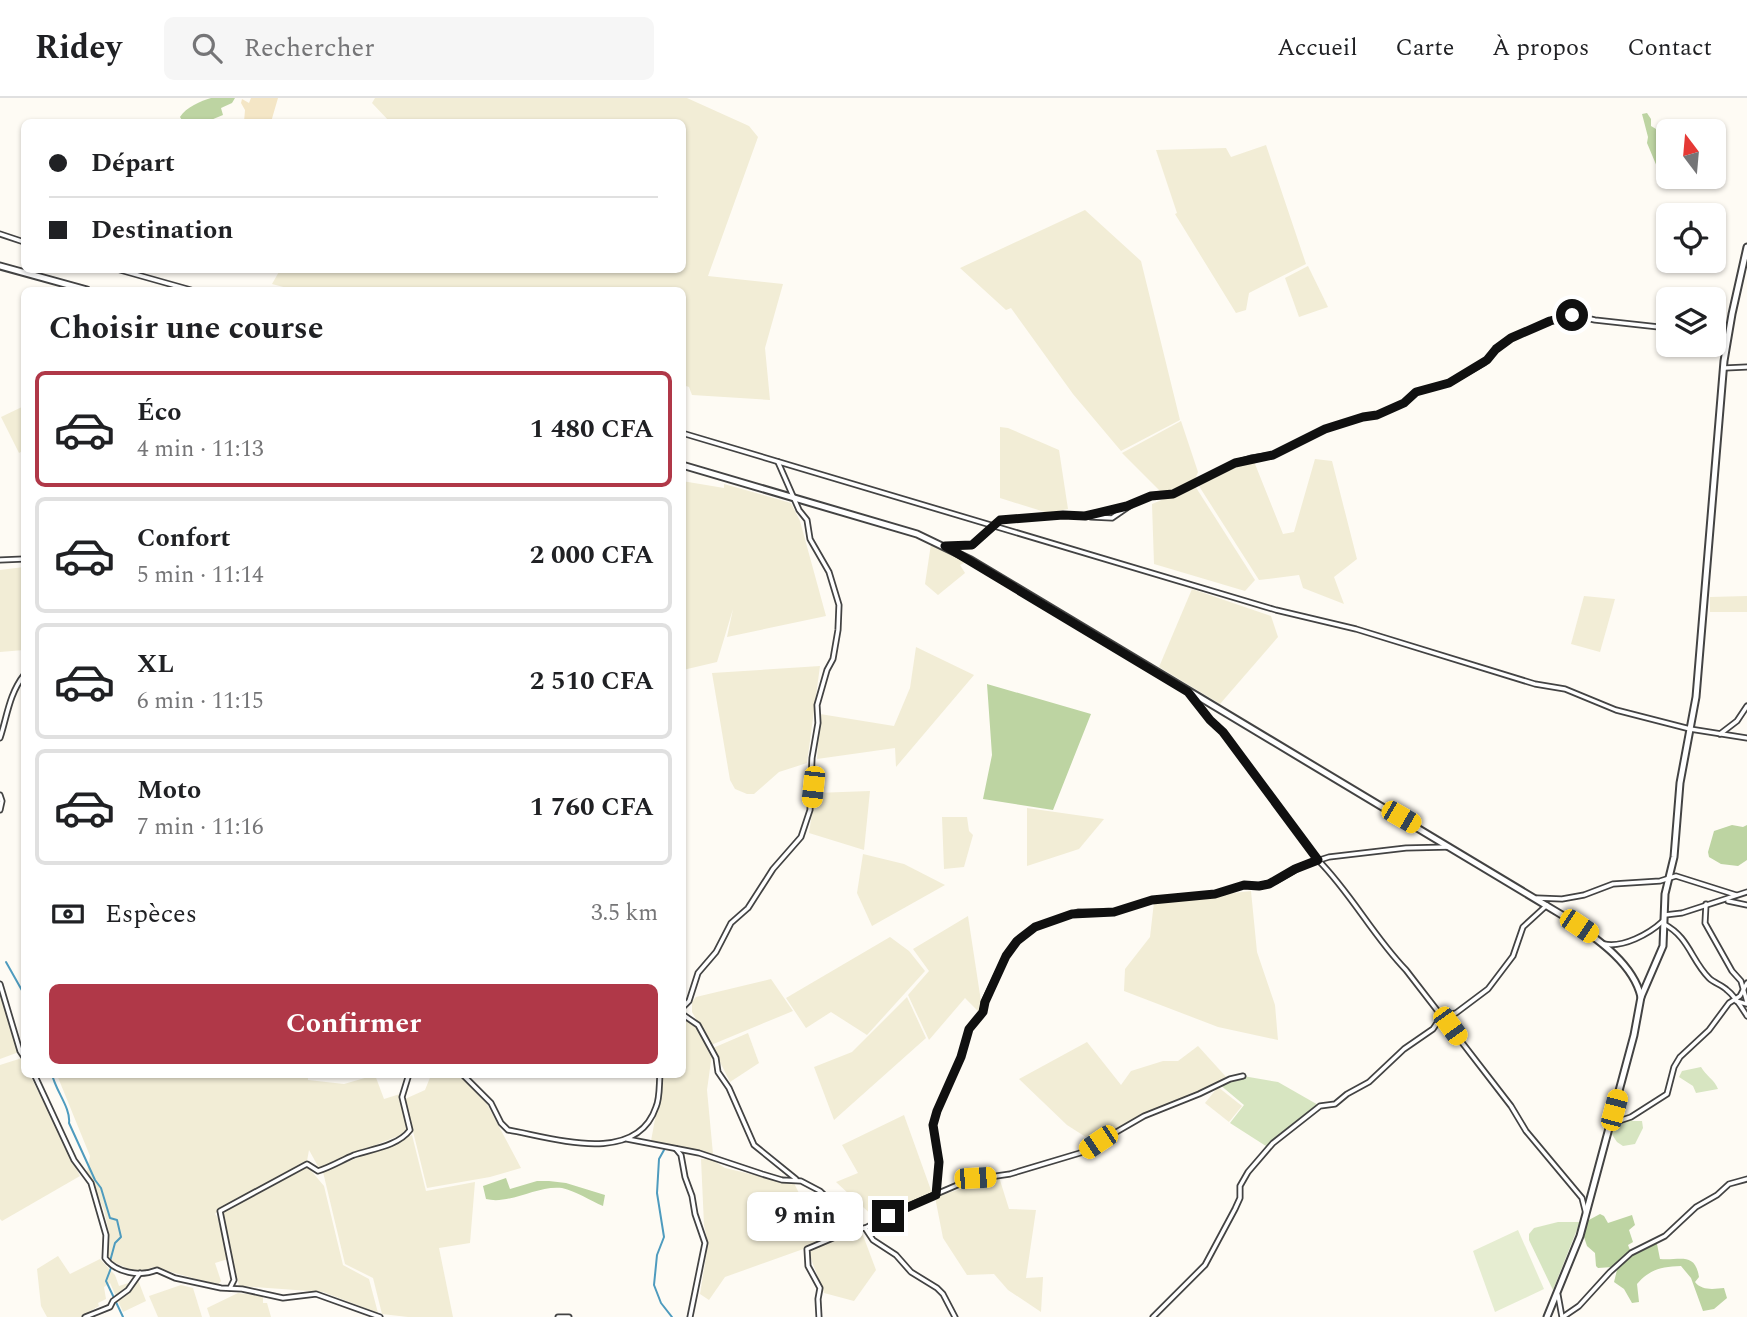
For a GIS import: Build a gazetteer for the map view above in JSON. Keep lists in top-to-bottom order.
{
  "north": "top",
  "page": {
    "header": "Ridey",
    "search": "Rechercher",
    "nav": [
      "Accueil",
      "Carte",
      "À propos",
      "Contact"
    ],
    "banner": ["Départ", "Destination"],
    "heading": "Choisir une course",
    "list": [
      {
        "name": "Éco",
        "note": "4 min · 11:13",
        "value": "1 480 CFA"
      },
      {
        "name": "Confort",
        "note": "5 min · 11:14",
        "value": "2 000 CFA"
      },
      {
        "name": "XL",
        "note": "6 min · 11:15",
        "value": "2 510 CFA"
      },
      {
        "name": "Moto",
        "note": "7 min · 11:16",
        "value": "1 760 CFA"
      }
    ],
    "pay": ["Espèces", "3.5 km"],
    "buttons": "Confirmer",
    "bubble": "9 min"
  }
}
